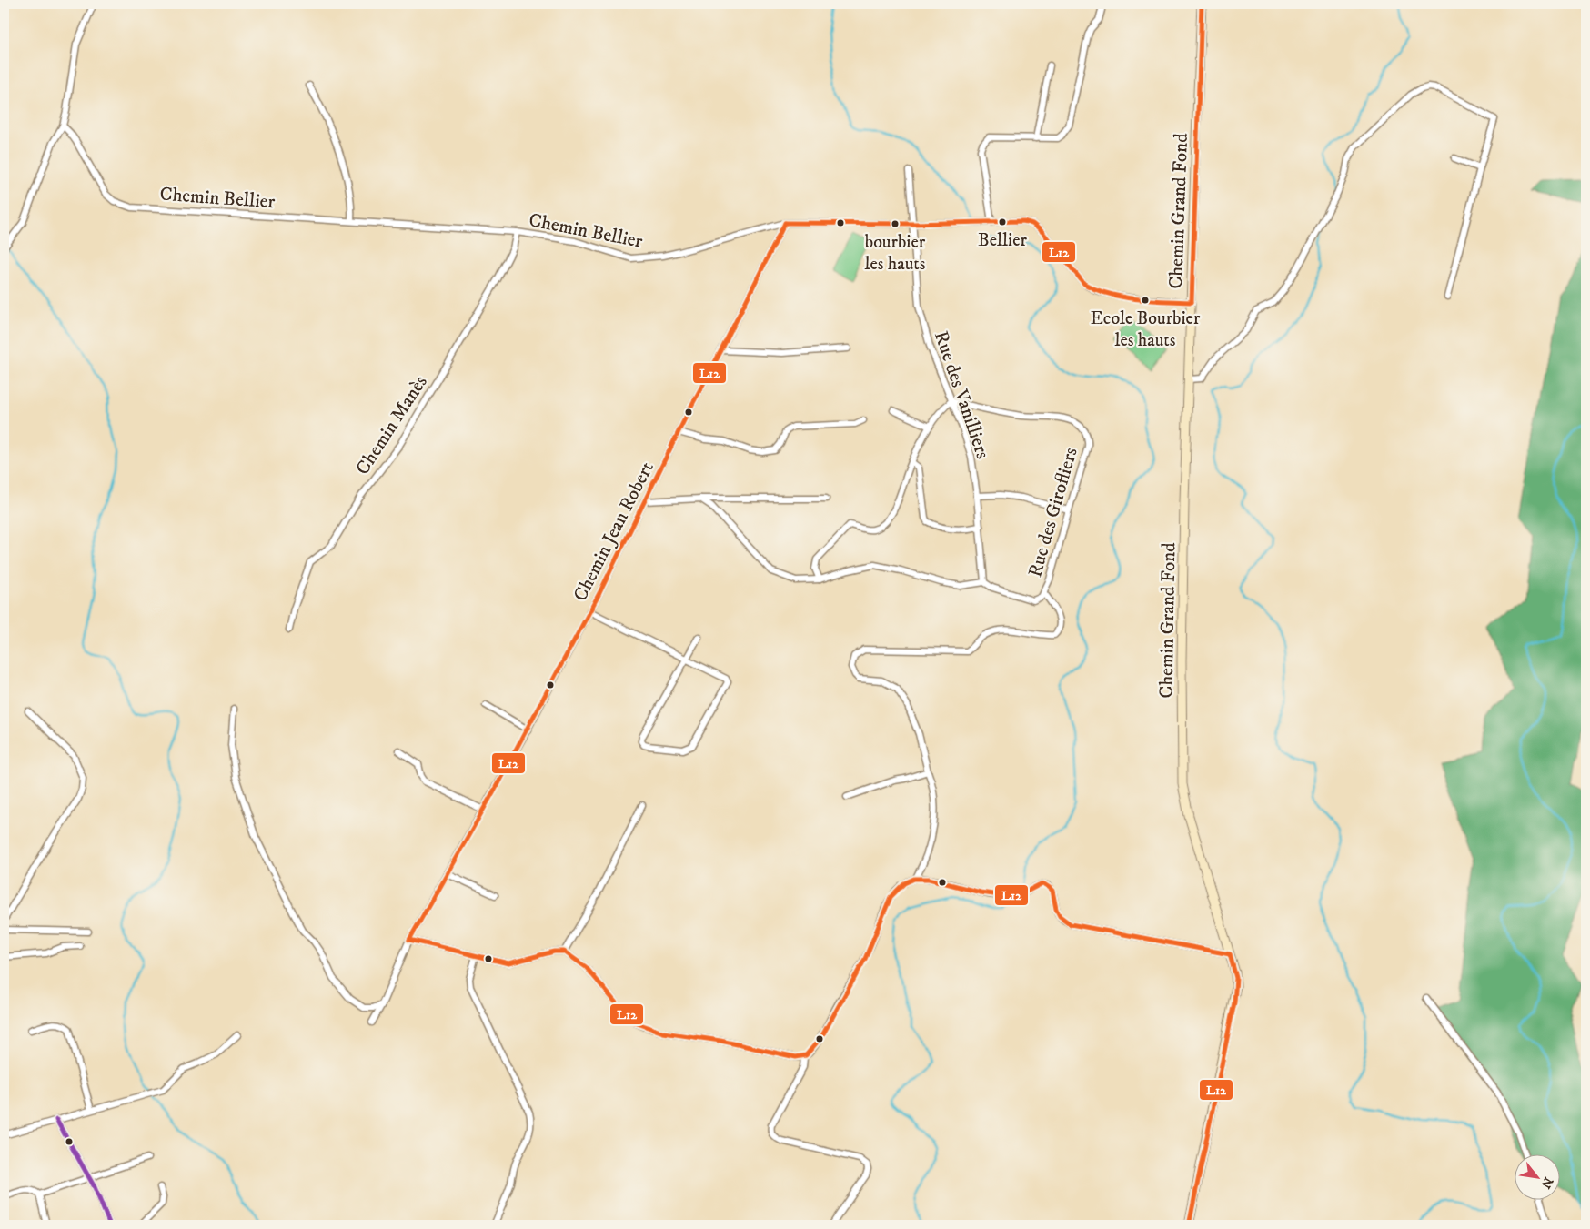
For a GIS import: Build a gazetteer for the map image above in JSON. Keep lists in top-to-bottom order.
{
  "streets": {
    "street": [
      "Chemin Bellier",
      "Chemin Grand Fond",
      "Rue des Vanilliers",
      "Chemin Manès",
      "Rue des Girofliers",
      "Chemin Jean Robert"
    ]
  },
  "crossings": [
    ["Chemin Bellier", "Chemin Grand Fond"],
    ["Chemin Bellier", "Rue des Vanilliers"],
    ["Chemin Bellier", "Chemin Manès"],
    ["Chemin Bellier", "Chemin Jean Robert"],
    ["Rue des Vanilliers", "Rue des Girofliers"]
  ],
  "places": ["Bellier", "bourbier les hauts", "Ecole Bourbier les hauts"],
  "lines": ["transit line L12"],
  "north": "bottom right"
}
